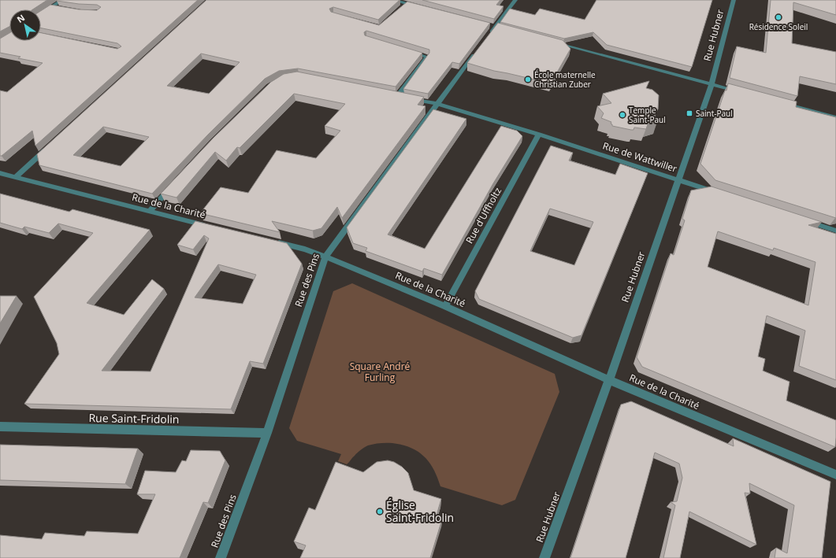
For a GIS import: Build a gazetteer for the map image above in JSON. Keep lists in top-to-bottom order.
{
  "streets": {
    "street": [
      "Rue Hubner",
      "Rue de Wattwiller",
      "Rue de la Charité",
      "Rue d'Uffholtz",
      "Rue des Pins",
      "Rue Saint-Fridolin"
    ]
  },
  "crossings": [
    ["Rue Hubner", "Rue de Wattwiller"],
    ["Rue Hubner", "Rue de la Charité"],
    ["Rue de Wattwiller", "Rue d'Uffholtz"],
    ["Rue de Wattwiller", "Rue des Pins"],
    ["Rue de la Charité", "Rue d'Uffholtz"],
    ["Rue de la Charité", "Rue des Pins"],
    ["Rue des Pins", "Rue Saint-Fridolin"]
  ],
  "parks": ["Square André Furling"],
  "places": {
    "other": [
      "Résidence Soleil",
      "École maternelle Christian Zuber",
      "Temple Saint-Paul",
      "Église Saint-Fridolin"
    ],
    "transit": ["Saint-Paul"]
  },
  "north": "top left"
}
